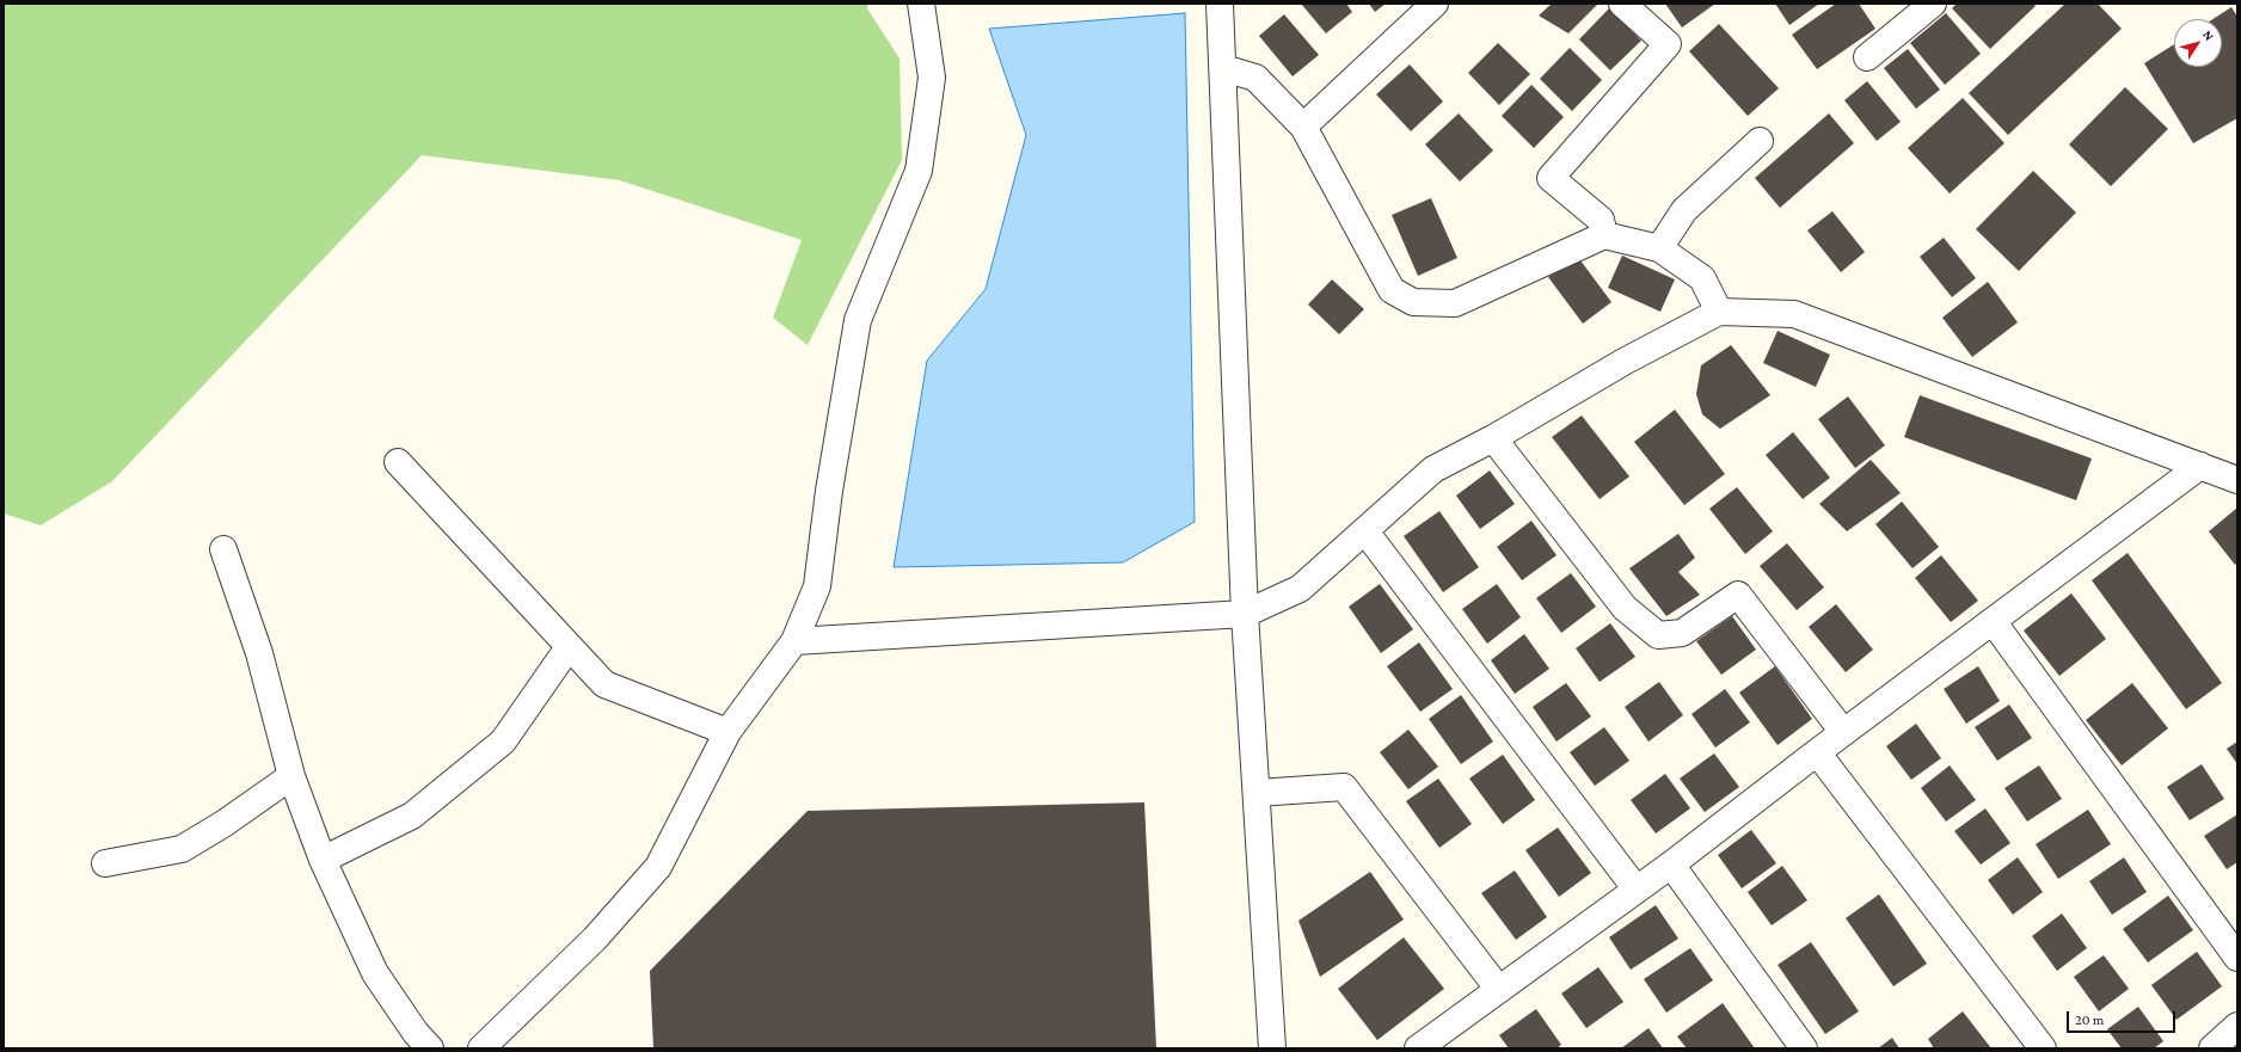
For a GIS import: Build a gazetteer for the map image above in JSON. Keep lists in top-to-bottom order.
{
  "scale_bar": "20 m",
  "north": "top right"
}
